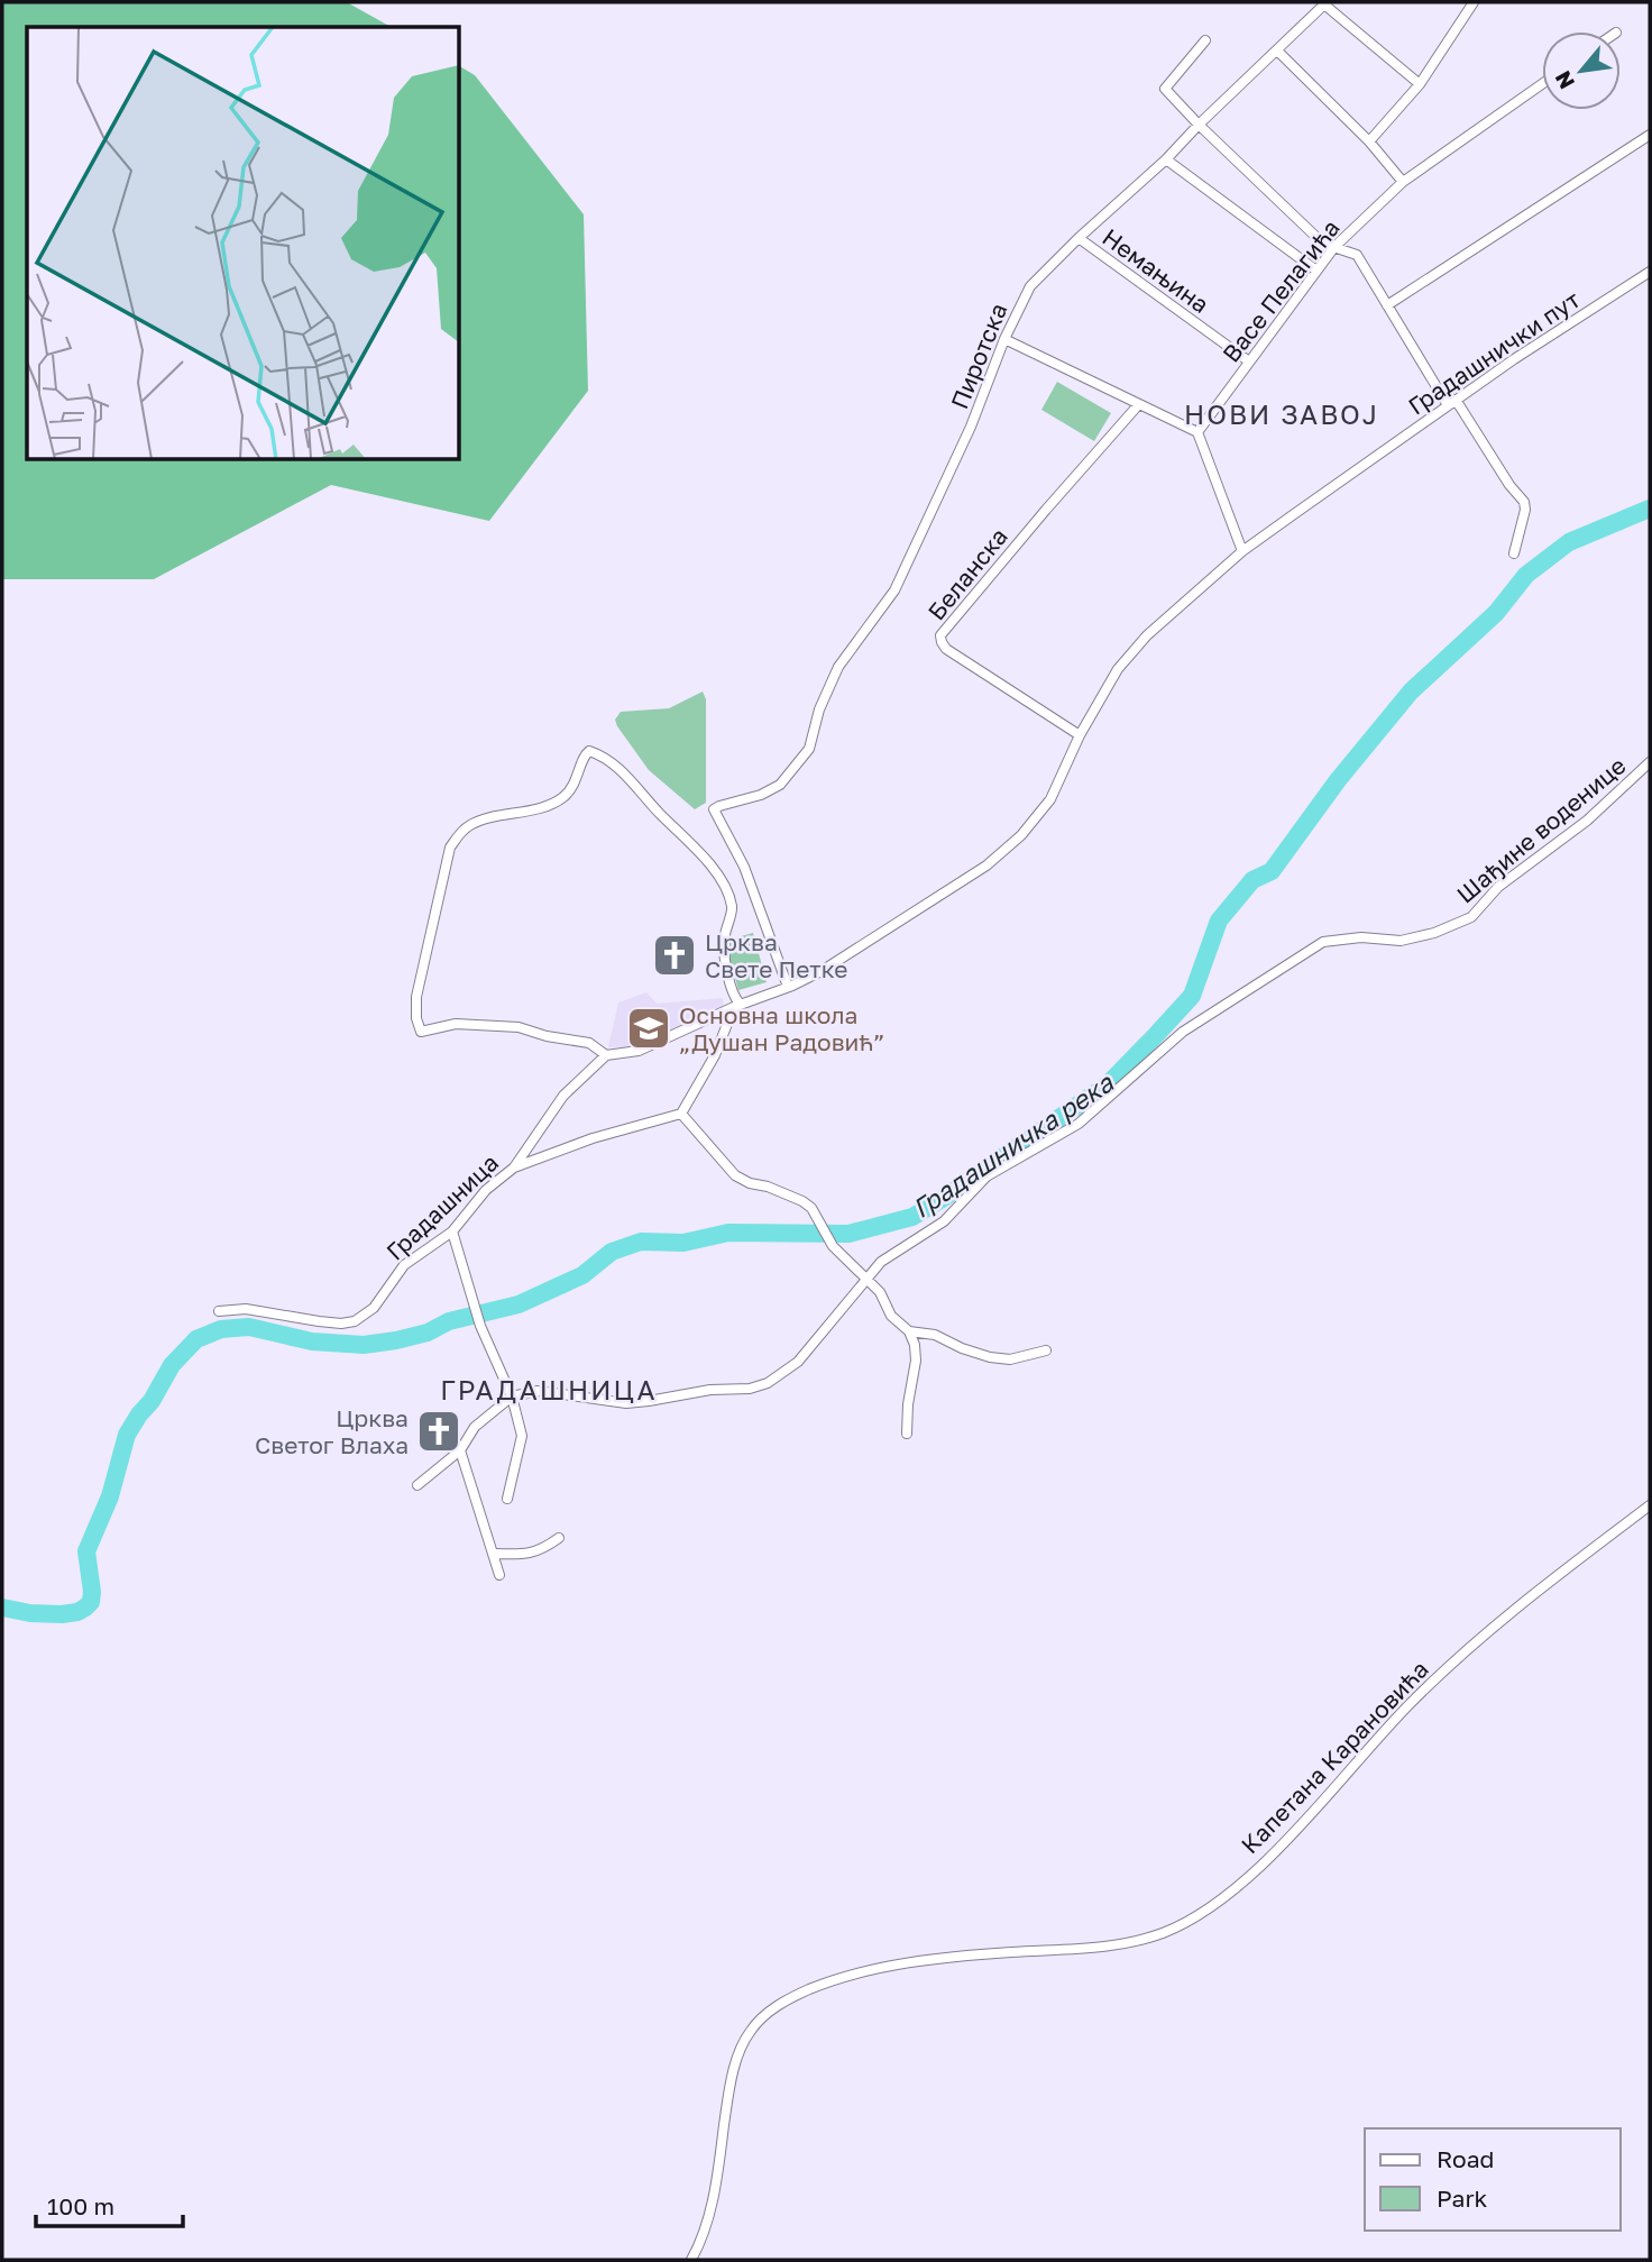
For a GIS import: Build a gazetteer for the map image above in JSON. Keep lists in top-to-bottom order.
{
  "streets": {
    "street": [
      "Немањина",
      "Васе Пелагића",
      "Градашнички пут",
      "Пиротска",
      "Беланска",
      "Шађине воденице",
      "Градашница",
      "Капетана Карановића"
    ]
  },
  "crossings": [
    ["Немањина", "Васе Пелагића"],
    ["Немањина", "Пиротска"],
    ["Градашнички пут", "Пиротска"],
    ["Градашнички пут", "Беланска"]
  ],
  "districts": ["НОВИ ЗАВОЈ", "ГРАДАШНИЦА"],
  "water": ["Градашничка река"],
  "places": {
    "church": ["Црква Свете Петке", "Црква Светог Влаха"],
    "school or university": ["Основна школа „Душан Радовић”"]
  },
  "legend": ["Road", "Park"],
  "scale_bar": "100 m",
  "north": "bottom left"
}
